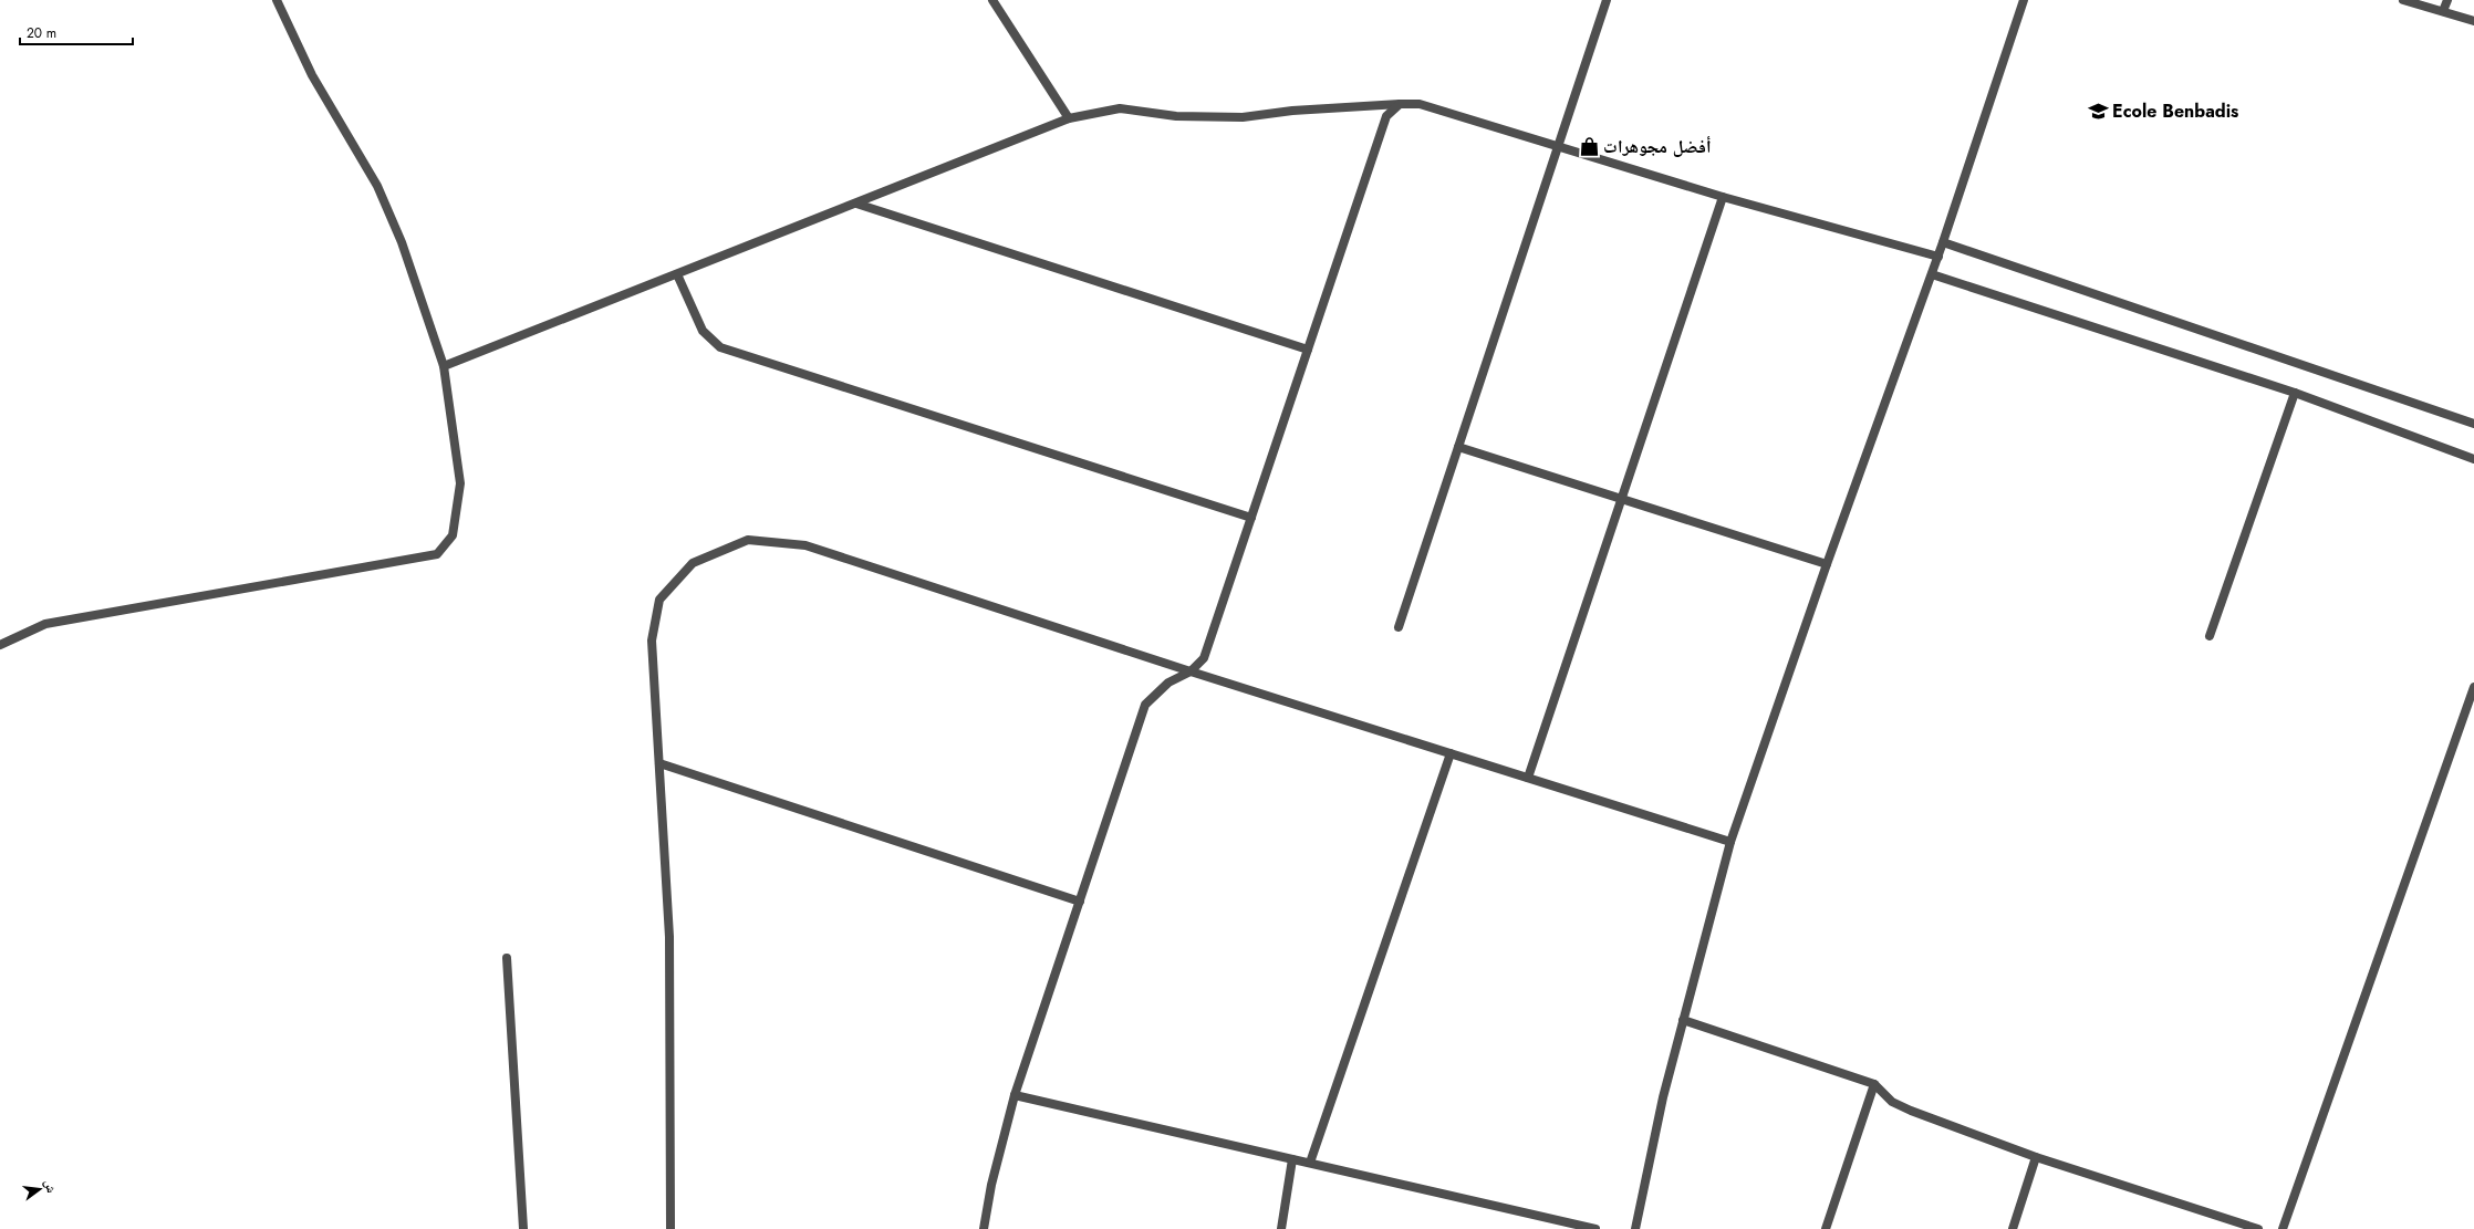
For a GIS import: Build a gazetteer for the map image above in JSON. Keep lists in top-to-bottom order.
{
  "places": {
    "school or university": ["Ecole Benbadis"],
    "shop": ["أفضل مجوهرات"]
  },
  "scale_bar": "20 m",
  "north": "right"
}
